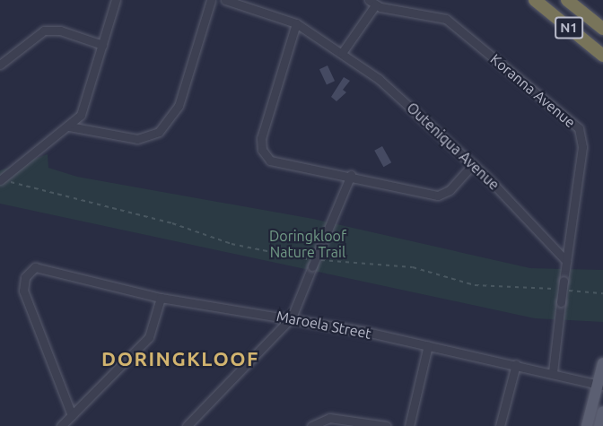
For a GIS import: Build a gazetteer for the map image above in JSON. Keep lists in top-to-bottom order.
{
  "streets": {
    "highway": ["N1"],
    "street": ["Koranna Avenue", "Outeniqua Avenue", "Maroela Street"]
  },
  "crossings": [
    ["Koranna Avenue", "Outeniqua Avenue"]
  ],
  "districts": ["DORINGKLOOF"],
  "parks": ["Doringkloof Nature Trail"]
}
